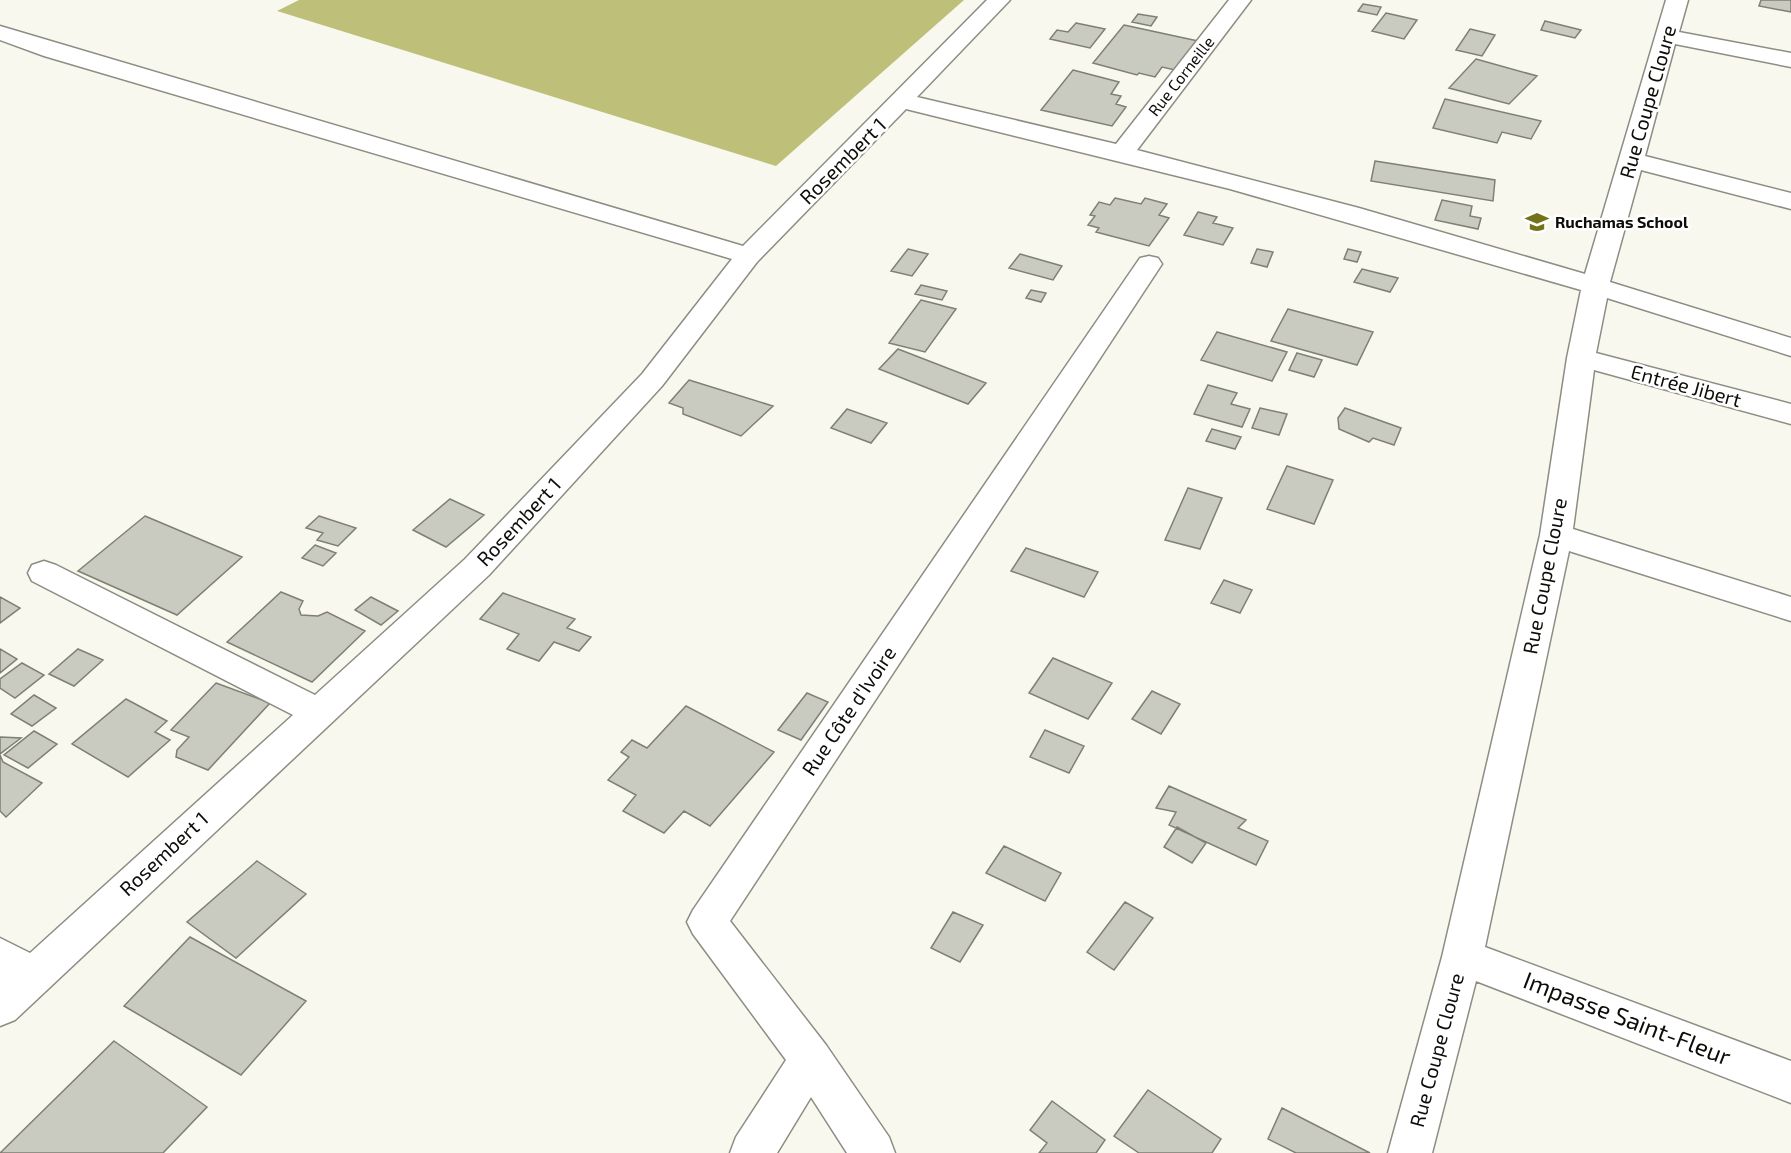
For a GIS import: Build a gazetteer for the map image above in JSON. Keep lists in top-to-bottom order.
{
  "streets": {
    "street": [
      "Rue Corneille",
      "Rue Coupe Cloure",
      "Rosembert 1",
      "Entrée Jibert",
      "Rue Côte d'Ivoire",
      "Impasse Saint-Fleur"
    ]
  },
  "crossings": [
    ["Rue Coupe Cloure", "Entrée Jibert"],
    ["Rue Coupe Cloure", "Impasse Saint-Fleur"]
  ],
  "places": {
    "school or university": ["Ruchamas School"]
  }
}
